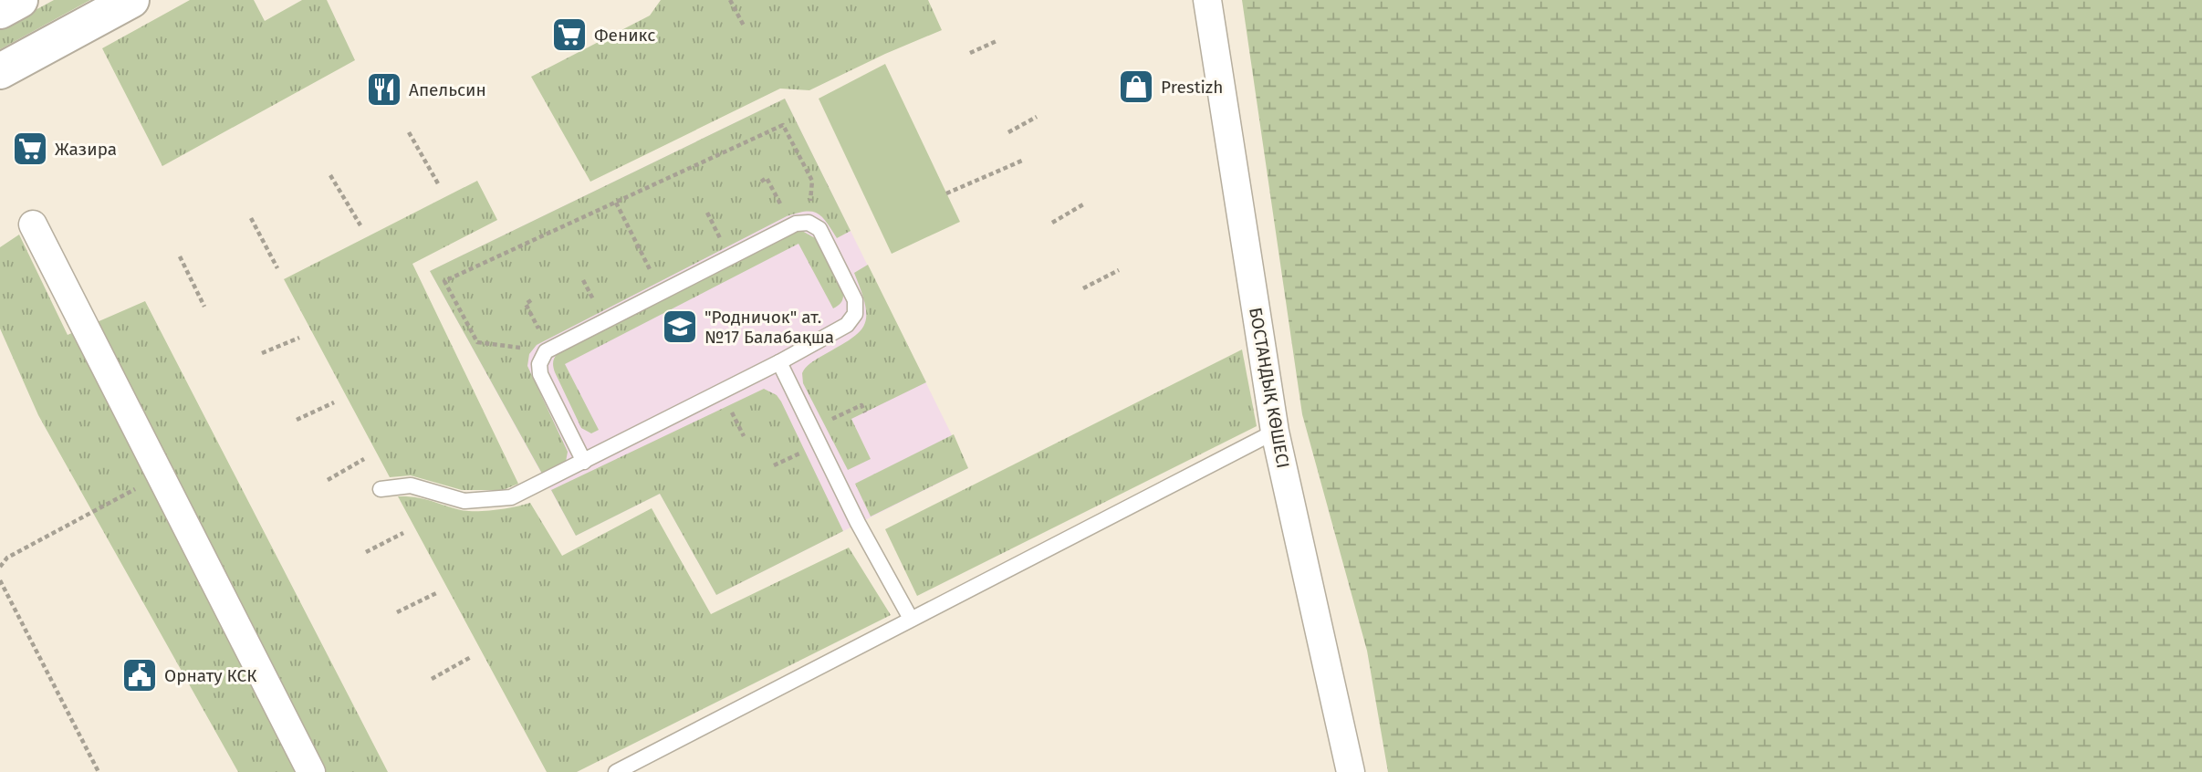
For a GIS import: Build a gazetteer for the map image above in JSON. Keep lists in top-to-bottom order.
{
  "streets": {
    "street": ["БОСТАНДЫҚ КӨШЕСІ"]
  },
  "places": {
    "supermarket": ["Феникс", "Жазира"],
    "shop": ["Prestizh"],
    "restaurant": ["Апельсин"],
    "school or university": ["\"Родничок\" ат. №17 Балабақша"],
    "public building": ["Орнату КСК"]
  }
}
